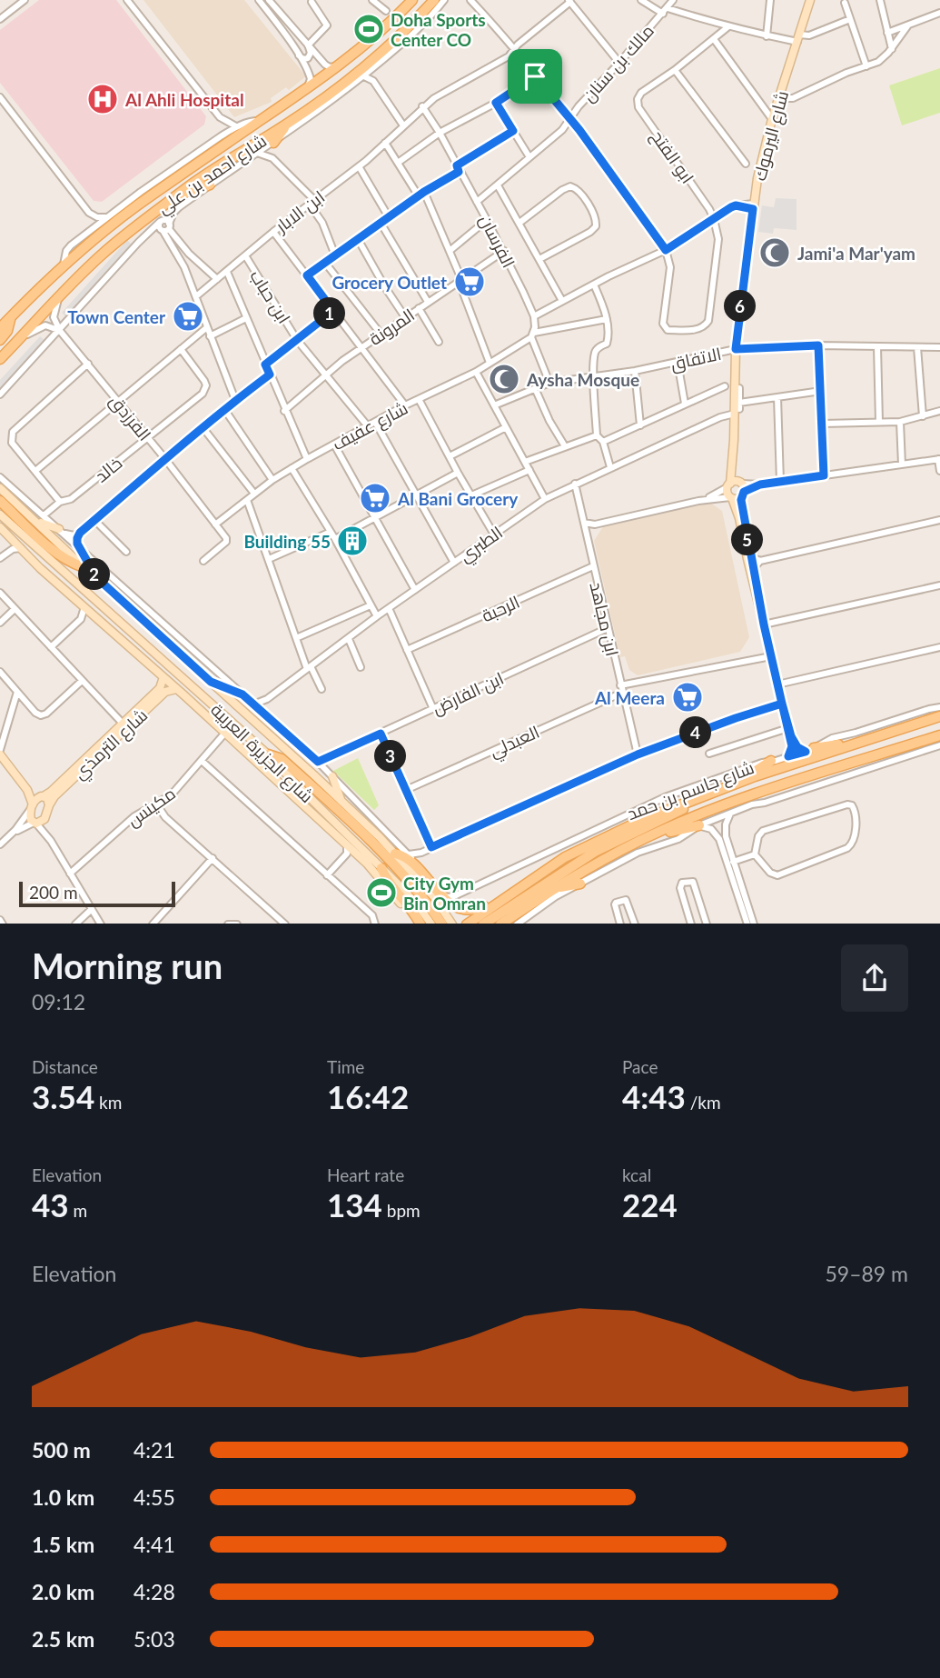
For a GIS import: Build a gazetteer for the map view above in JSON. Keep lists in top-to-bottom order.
{
  "streets": {
    "main road": ["شارع احمد بن علي", "شارع جاسم بن حمد"],
    "street": [
      "مالك بن سنان",
      "شارع اليرموك",
      "ابو الفتح",
      "ابن الابار",
      "الفرسان",
      "ابن حباب",
      "المرونة",
      "الاتفاق",
      "الفرزدق",
      "شارع عفيف",
      "خالد",
      "الطبري",
      "الرحبة",
      "ابن مجاهد",
      "ابن الفارض",
      "العبدلي",
      "شارع الترمذي",
      "شارع الجزيرة العربية",
      "مكينس"
    ]
  },
  "crossings": [
    ["مالك بن سنان", "الفرسان"],
    ["شارع اليرموك", "الاتفاق"],
    ["شارع اليرموك", "الطبري"],
    ["شارع احمد بن علي", "الفرزدق"],
    ["ابن الابار", "الفرسان"],
    ["ابن الابار", "ابن حباب"],
    ["الفرسان", "المرونة"],
    ["الفرسان", "الاتفاق"],
    ["الفرسان", "شارع عفيف"],
    ["ابن حباب", "المرونة"],
    ["ابن حباب", "شارع عفيف"],
    ["الفرزدق", "شارع عفيف"],
    ["الفرزدق", "خالد"],
    ["خالد", "شارع الجزيرة العربية"],
    ["الطبري", "ابن مجاهد"],
    ["الطبري", "شارع الجزيرة العربية"],
    ["الرحبة", "ابن مجاهد"],
    ["ابن مجاهد", "ابن الفارض"],
    ["ابن مجاهد", "العبدلي"],
    ["ابن الفارض", "شارع الجزيرة العربية"],
    ["شارع الترمذي", "شارع الجزيرة العربية"],
    ["شارع الجزيرة العربية", "شارع جاسم بن حمد"],
    ["شارع الجزيرة العربية", "مكينس"]
  ],
  "places": {
    "sports": ["Doha Sports Center CO", "City Gym Bin Omran"],
    "hospital": ["Al Ahli Hospital"],
    "mosque": ["Jami'a Mar'yam", "Aysha Mosque"],
    "supermarket": [
      "Grocery Outlet",
      "Town Center",
      "Al Bani Grocery",
      "Al Meera"
    ],
    "building": ["Building 55"]
  },
  "scale_bar": "200 m",
  "page": {
    "pins": [
      "6",
      "1",
      "5",
      "2",
      "4",
      "3"
    ],
    "scale": "200 m",
    "heading": ["Morning run", "09:12"],
    "stats": [
      ["Distance", "3.54 km"],
      ["Time", "16:42"],
      ["Pace", "4:43 /km"],
      ["Elevation", "43 m"],
      ["Heart rate", "134 bpm"],
      ["kcal", "224"]
    ],
    "chart": ["Elevation", "59–89 m"],
    "list": [
      {
        "name": "500 m",
        "note": "4:21"
      },
      {
        "name": "1.0 km",
        "note": "4:55"
      },
      {
        "name": "1.5 km",
        "note": "4:41"
      },
      {
        "name": "2.0 km",
        "note": "4:28"
      },
      {
        "name": "2.5 km",
        "note": "5:03"
      }
    ]
  }
}
